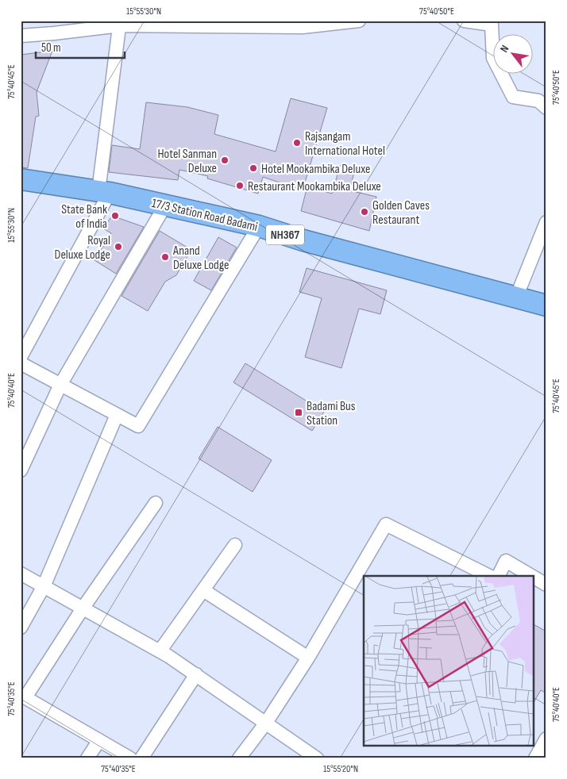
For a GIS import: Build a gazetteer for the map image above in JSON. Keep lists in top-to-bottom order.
{
  "streets": {
    "highway": ["17/3 Station Road Badami", "NH367"]
  },
  "places": {
    "other": [
      "Rajsangam International Hotel",
      "Hotel Sanman Deluxe",
      "Hotel Mookambika Deluxe",
      "Restaurant Mookambika Deluxe",
      "Golden Caves Restaurant",
      "State Bank of India",
      "Royal Deluxe Lodge",
      "Anand Deluxe Lodge"
    ],
    "transit": ["Badami Bus Station"]
  },
  "scale_bar": "50 m",
  "north": "top left",
  "coordinates": [
    "15°55'30\"N",
    "75°40'50\"E",
    "75°40'45\"E",
    "75°40'40\"E",
    "75°40'35\"E",
    "15°55'20\"N"
  ]
}
